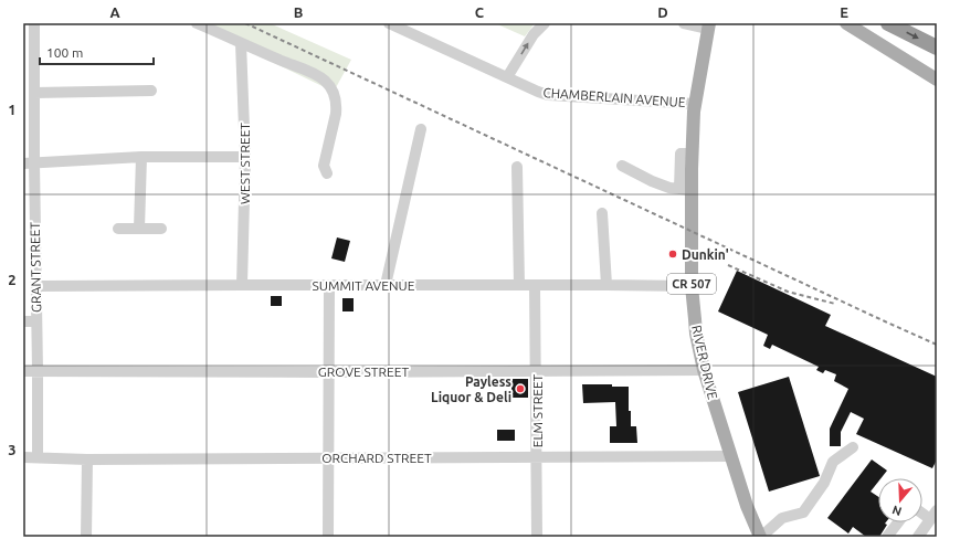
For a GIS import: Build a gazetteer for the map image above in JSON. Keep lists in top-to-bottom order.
{
  "streets": {
    "main road": ["CR 507", "RIVER DRIVE"],
    "street": [
      "CHAMBERLAIN AVENUE",
      "WEST STREET",
      "GRANT STREET",
      "SUMMIT AVENUE",
      "GROVE STREET",
      "ELM STREET",
      "ORCHARD STREET"
    ]
  },
  "crossings": [
    ["CHAMBERLAIN AVENUE", "RIVER DRIVE"],
    ["WEST STREET", "SUMMIT AVENUE"],
    ["GRANT STREET", "SUMMIT AVENUE"],
    ["GRANT STREET", "GROVE STREET"],
    ["GRANT STREET", "ORCHARD STREET"],
    ["SUMMIT AVENUE", "RIVER DRIVE"],
    ["SUMMIT AVENUE", "ELM STREET"],
    ["RIVER DRIVE", "GROVE STREET"],
    ["RIVER DRIVE", "ORCHARD STREET"],
    ["GROVE STREET", "ELM STREET"],
    ["ELM STREET", "ORCHARD STREET"]
  ],
  "places": ["Dunkin'", "Payless Liquor & Deli"],
  "scale_bar": "100 m",
  "north": "bottom",
  "grid": {
    "columns": [
      "A",
      "B",
      "C",
      "D",
      "E"
    ],
    "rows": ["1", "2", "3"]
  }
}
